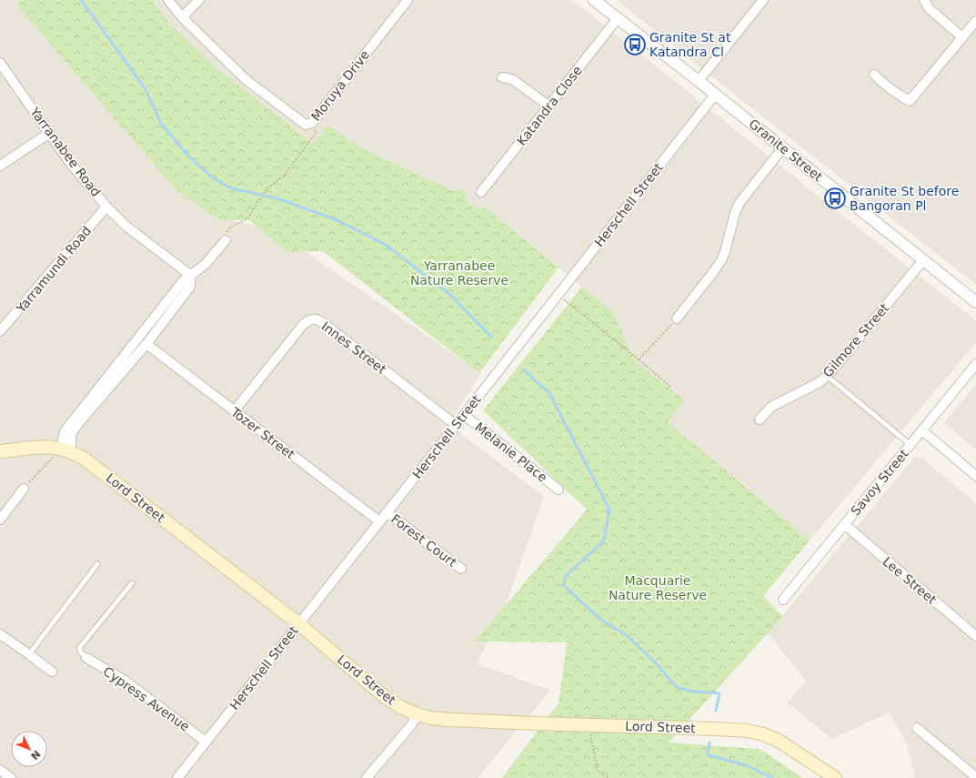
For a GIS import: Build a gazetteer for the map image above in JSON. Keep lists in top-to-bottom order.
{
  "streets": {
    "main road": ["Lord Street"],
    "street": [
      "Moruya Drive",
      "Katandra Close",
      "Granite Street",
      "Yarranabee Road",
      "Herschell Street",
      "Yarramundi Road",
      "Gilmore Street",
      "Innes Street",
      "Tozer Street",
      "Melanie Place",
      "Savoy Street",
      "Forest Court",
      "Lee Street",
      "Cypress Avenue"
    ]
  },
  "crossings": [
    ["Katandra Close", "Granite Street"],
    ["Granite Street", "Herschell Street"],
    ["Granite Street", "Gilmore Street"],
    ["Yarranabee Road", "Yarramundi Road"],
    ["Herschell Street", "Innes Street"],
    ["Herschell Street", "Tozer Street"],
    ["Herschell Street", "Melanie Place"],
    ["Herschell Street", "Lord Street"],
    ["Herschell Street", "Forest Court"],
    ["Herschell Street", "Cypress Avenue"],
    ["Innes Street", "Tozer Street"],
    ["Savoy Street", "Lee Street"]
  ],
  "parks": ["Yarranabee Nature Reserve", "Macquarie Nature Reserve"],
  "places": {
    "bus stop": ["Granite St at Katandra Cl", "Granite St before Bangoran Pl"]
  },
  "north": "bottom right"
}
